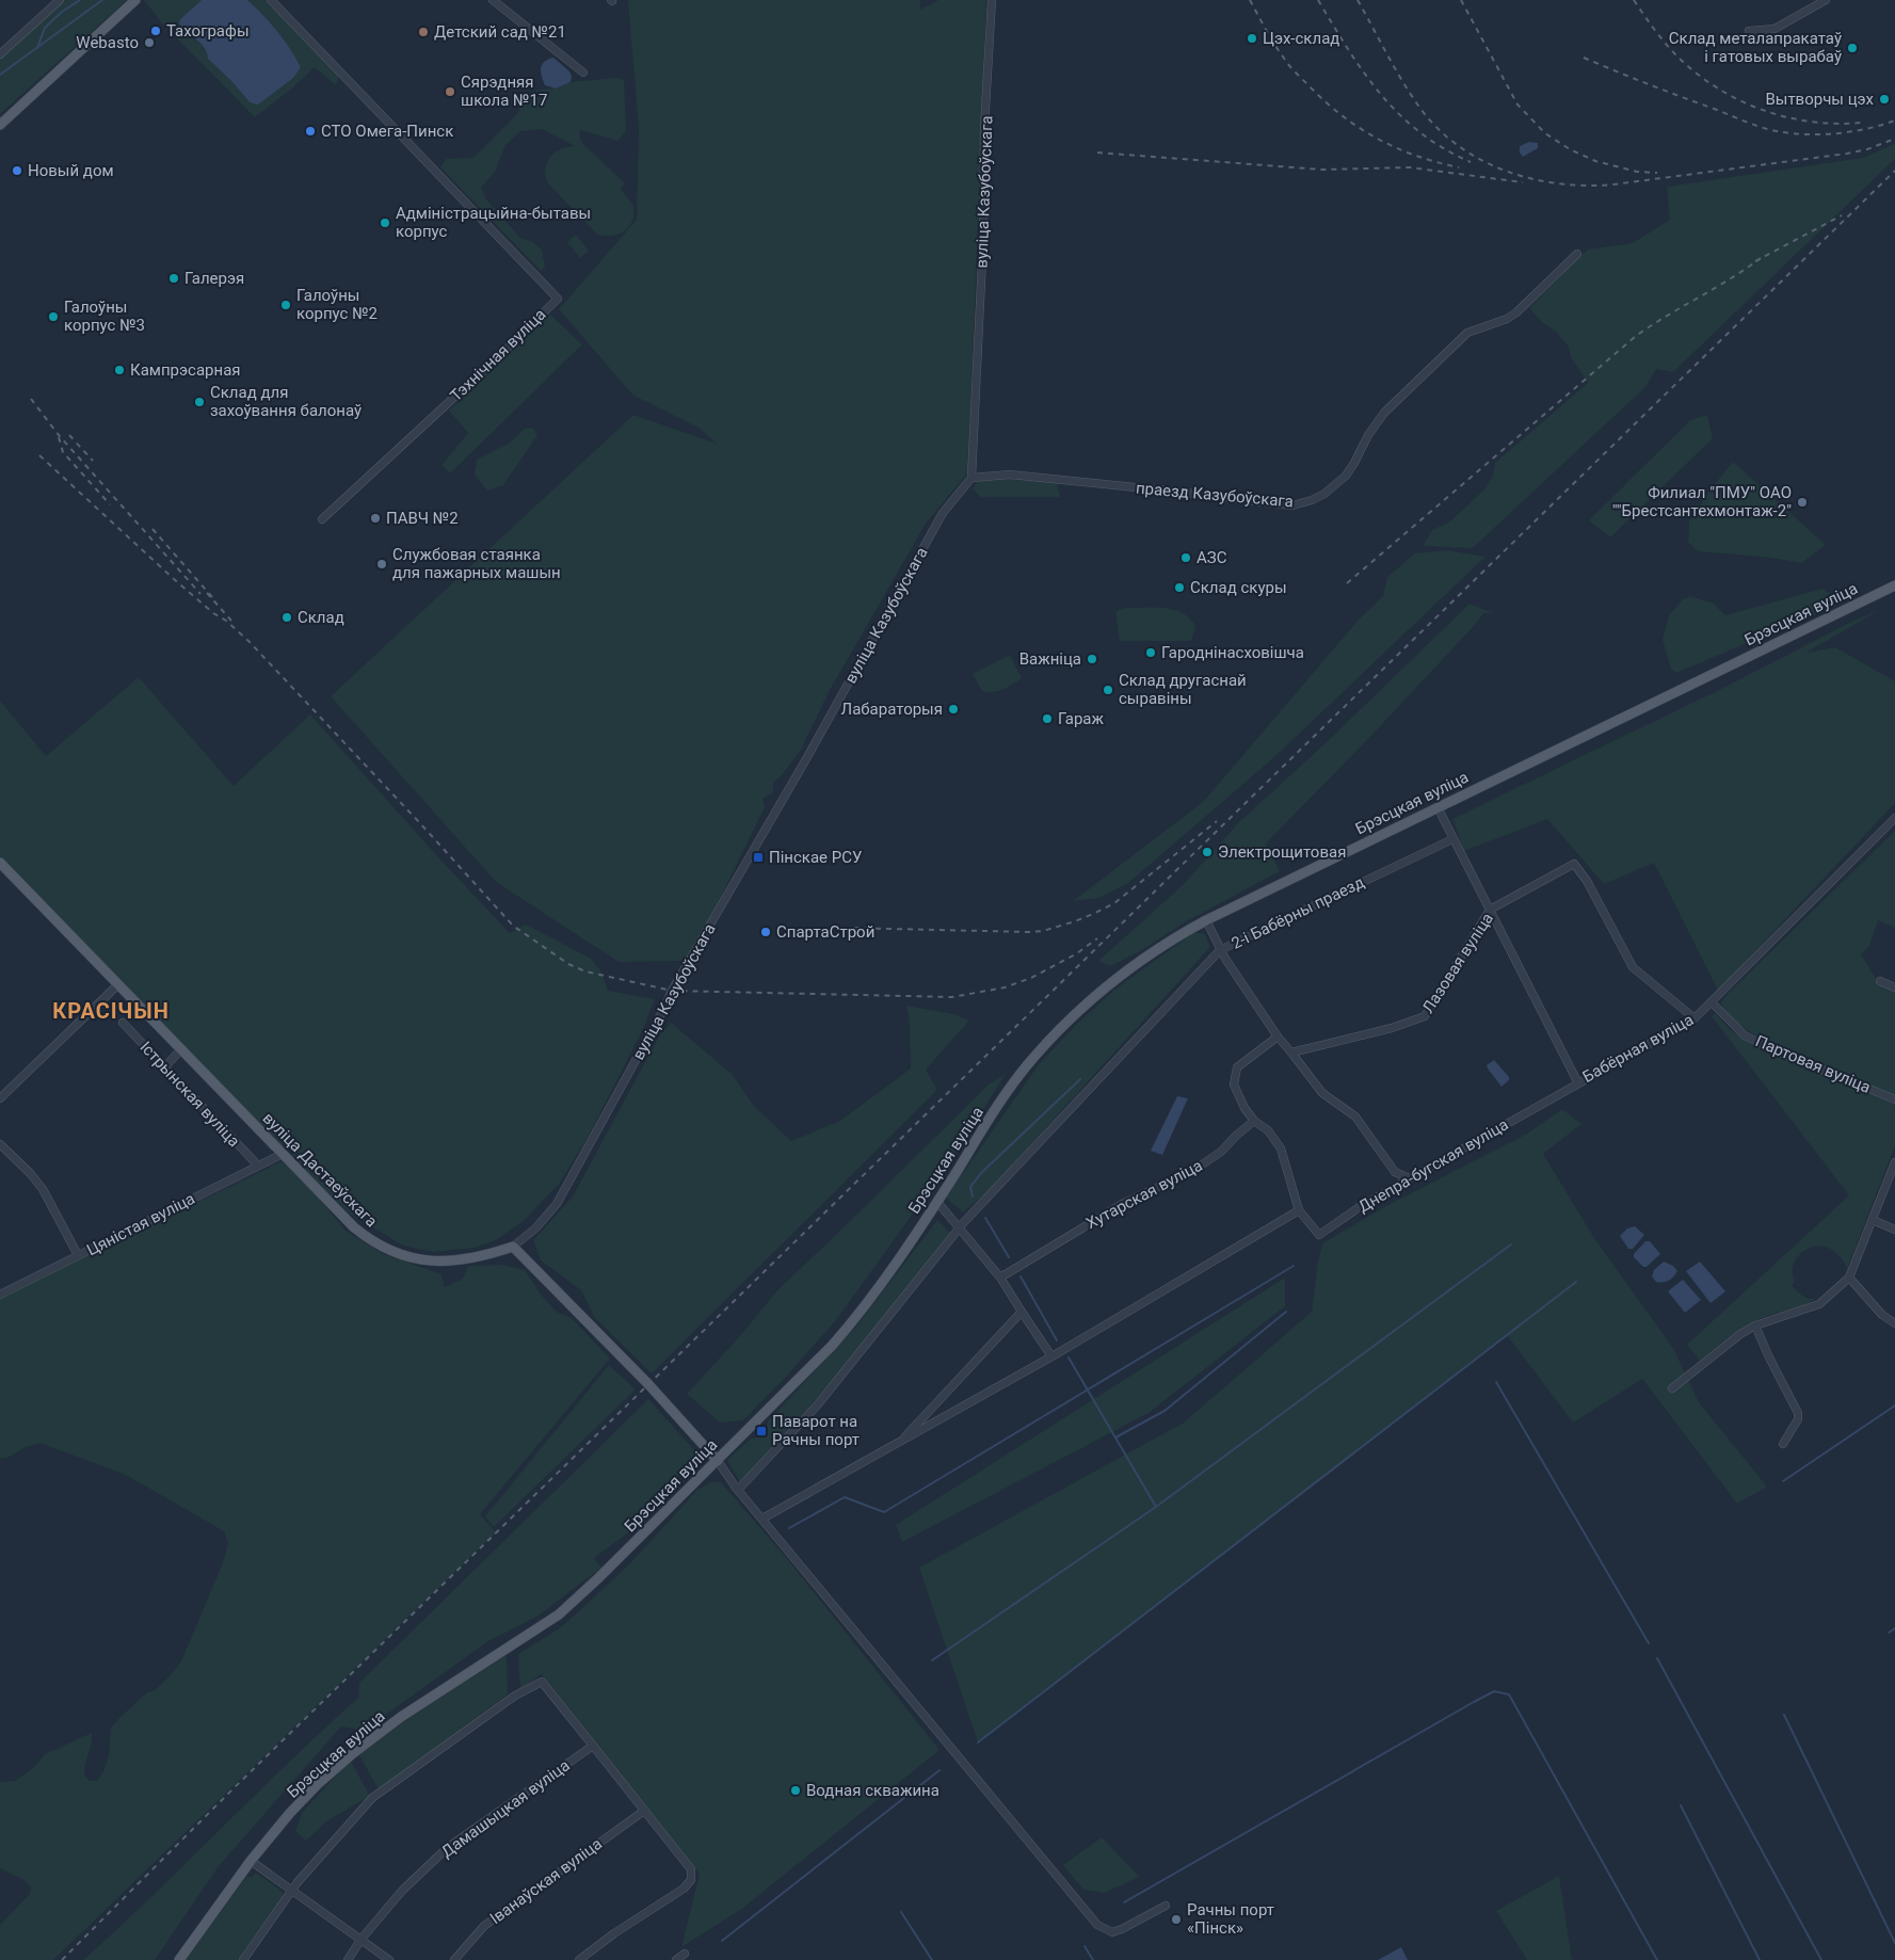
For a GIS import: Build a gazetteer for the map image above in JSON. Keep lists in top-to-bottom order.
{
  "streets": {
    "main road": ["Брэсцкая вуліца", "вуліца Дастаеўскага"],
    "street": [
      "вуліца Казубоўскага",
      "Тэхнічная вуліца",
      "праезд Казубоўскага",
      "2-і Бабёрны праезд",
      "Лазовая вуліца",
      "Бабёрная вуліца",
      "Партовая вуліца",
      "Істрынская вуліца",
      "Днепра-бугская вуліца",
      "Хутарская вуліца",
      "Цяністая вуліца",
      "Дамашыцкая вуліца",
      "Іванаўская вуліца"
    ]
  },
  "crossings": [
    ["вуліца Казубоўскага", "праезд Казубоўскага"],
    ["вуліца Казубоўскага", "вуліца Дастаеўскага"],
    ["Брэсцкая вуліца", "Бабёрная вуліца"],
    ["2-і Бабёрны праезд", "Бабёрная вуліца"],
    ["Лазовая вуліца", "Бабёрная вуліца"],
    ["Бабёрная вуліца", "Партовая вуліца"],
    ["Бабёрная вуліца", "Днепра-бугская вуліца"],
    ["Істрынская вуліца", "Цяністая вуліца"],
    ["Днепра-бугская вуліца", "Хутарская вуліца"],
    ["вуліца Дастаеўскага", "Цяністая вуліца"]
  ],
  "districts": ["КРАСІЧЫН"],
  "places": {
    "other": [
      "Тахографы",
      "Детский сад №21",
      "Цэх-склад",
      "Webasto",
      "Склад металапракатаў і гатовых вырабаў",
      "Сярэдняя школа №17",
      "Вытворчы цэх",
      "СТО Омега-Пинск",
      "Новый дом",
      "Адміністрацыйна-бытавы корпус",
      "Галерэя",
      "Галоўны корпус №2",
      "Галоўны корпус №3",
      "Кампрэсарная",
      "Склад для захоўвання балонаў",
      "Филиал \"ПМУ\" ОАО \"\"Брестсантехмонтаж-2\"",
      "ПАВЧ №2",
      "АЗС",
      "Службовая стаянка для пажарных машын",
      "Склад скуры",
      "Склад",
      "Гароднінасховішча",
      "Важніца",
      "Склад другаснай сыравіны",
      "Лабараторыя",
      "Гараж",
      "Электрощитовая",
      "СпартаСтрой",
      "Водная скважина",
      "Рачны порт «Пінск»"
    ],
    "transit": ["Пінскае РСУ", "Паварот на Рачны порт"]
  }
}
